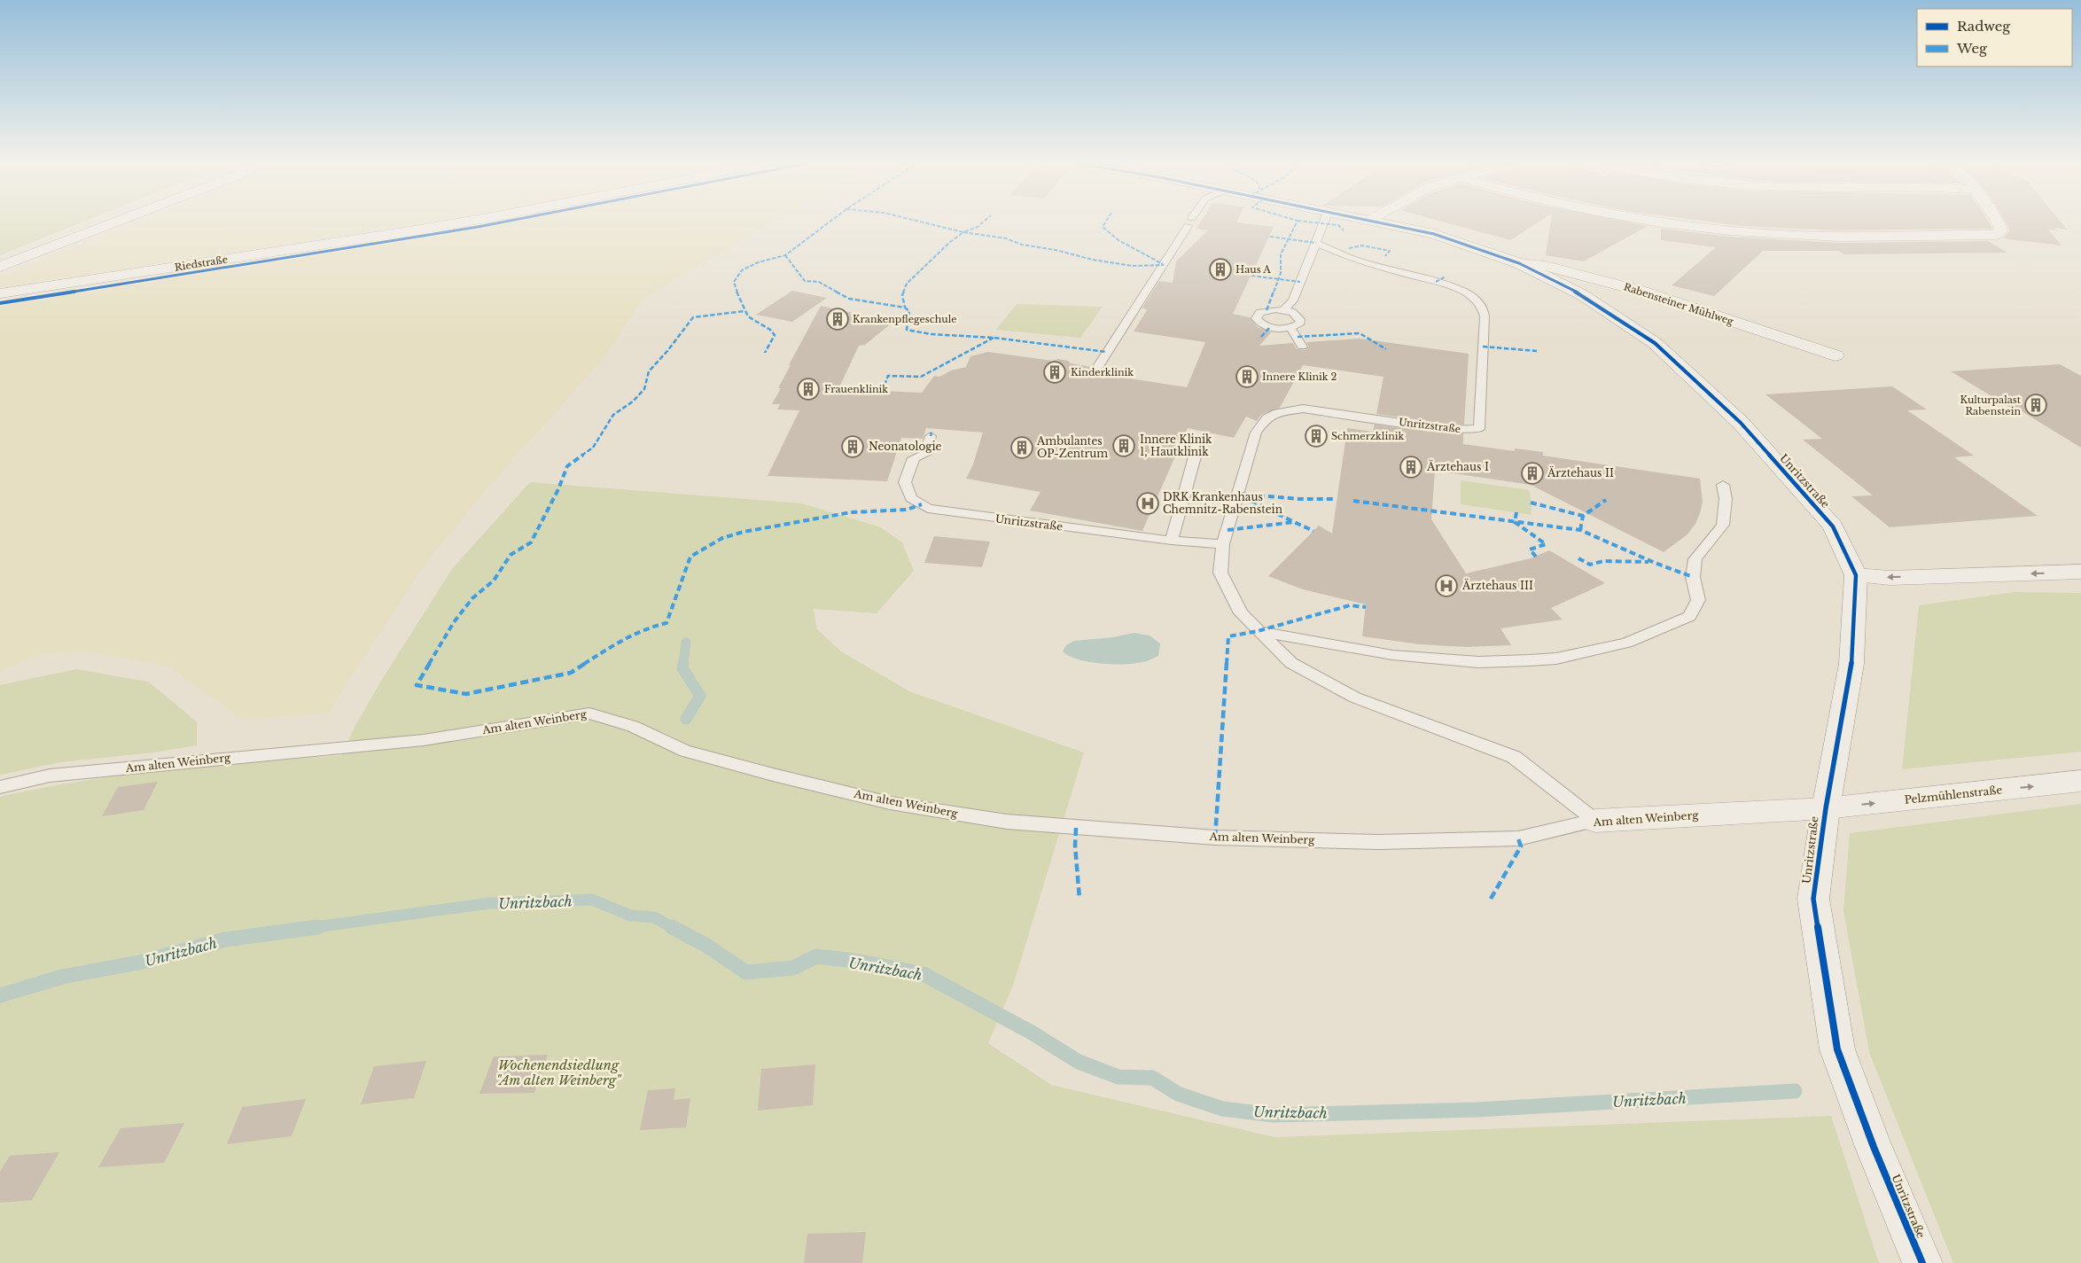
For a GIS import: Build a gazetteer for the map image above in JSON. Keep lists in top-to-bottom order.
{
  "streets": {
    "street": [
      "Riedstraße",
      "Rabensteiner Mühlweg",
      "Unritzstraße",
      "Am alten Weinberg",
      "Pelzmühlenstraße"
    ]
  },
  "crossings": [
    ["Rabensteiner Mühlweg", "Unritzstraße"],
    ["Unritzstraße", "Am alten Weinberg"],
    ["Unritzstraße", "Pelzmühlenstraße"],
    ["Am alten Weinberg", "Pelzmühlenstraße"]
  ],
  "water": ["Unritzbach"],
  "parks": ["Wochenendsiedlung \"Am alten Weinberg\""],
  "places": {
    "building": [
      "Haus A",
      "Krankenpflegeschule",
      "Kinderklinik",
      "Innere Klinik 2",
      "Frauenklinik",
      "Kulturpalast Rabenstein",
      "Schmerzklinik",
      "Innere Klinik 1, Hautklinik",
      "Neonatologie",
      "Ambulantes OP-Zentrum",
      "Ärztehaus I",
      "Ärztehaus II"
    ],
    "hospital": ["DRK Krankenhaus Chemnitz-Rabenstein", "Ärztehaus III"]
  },
  "legend": ["Radweg", "Weg"]
}
